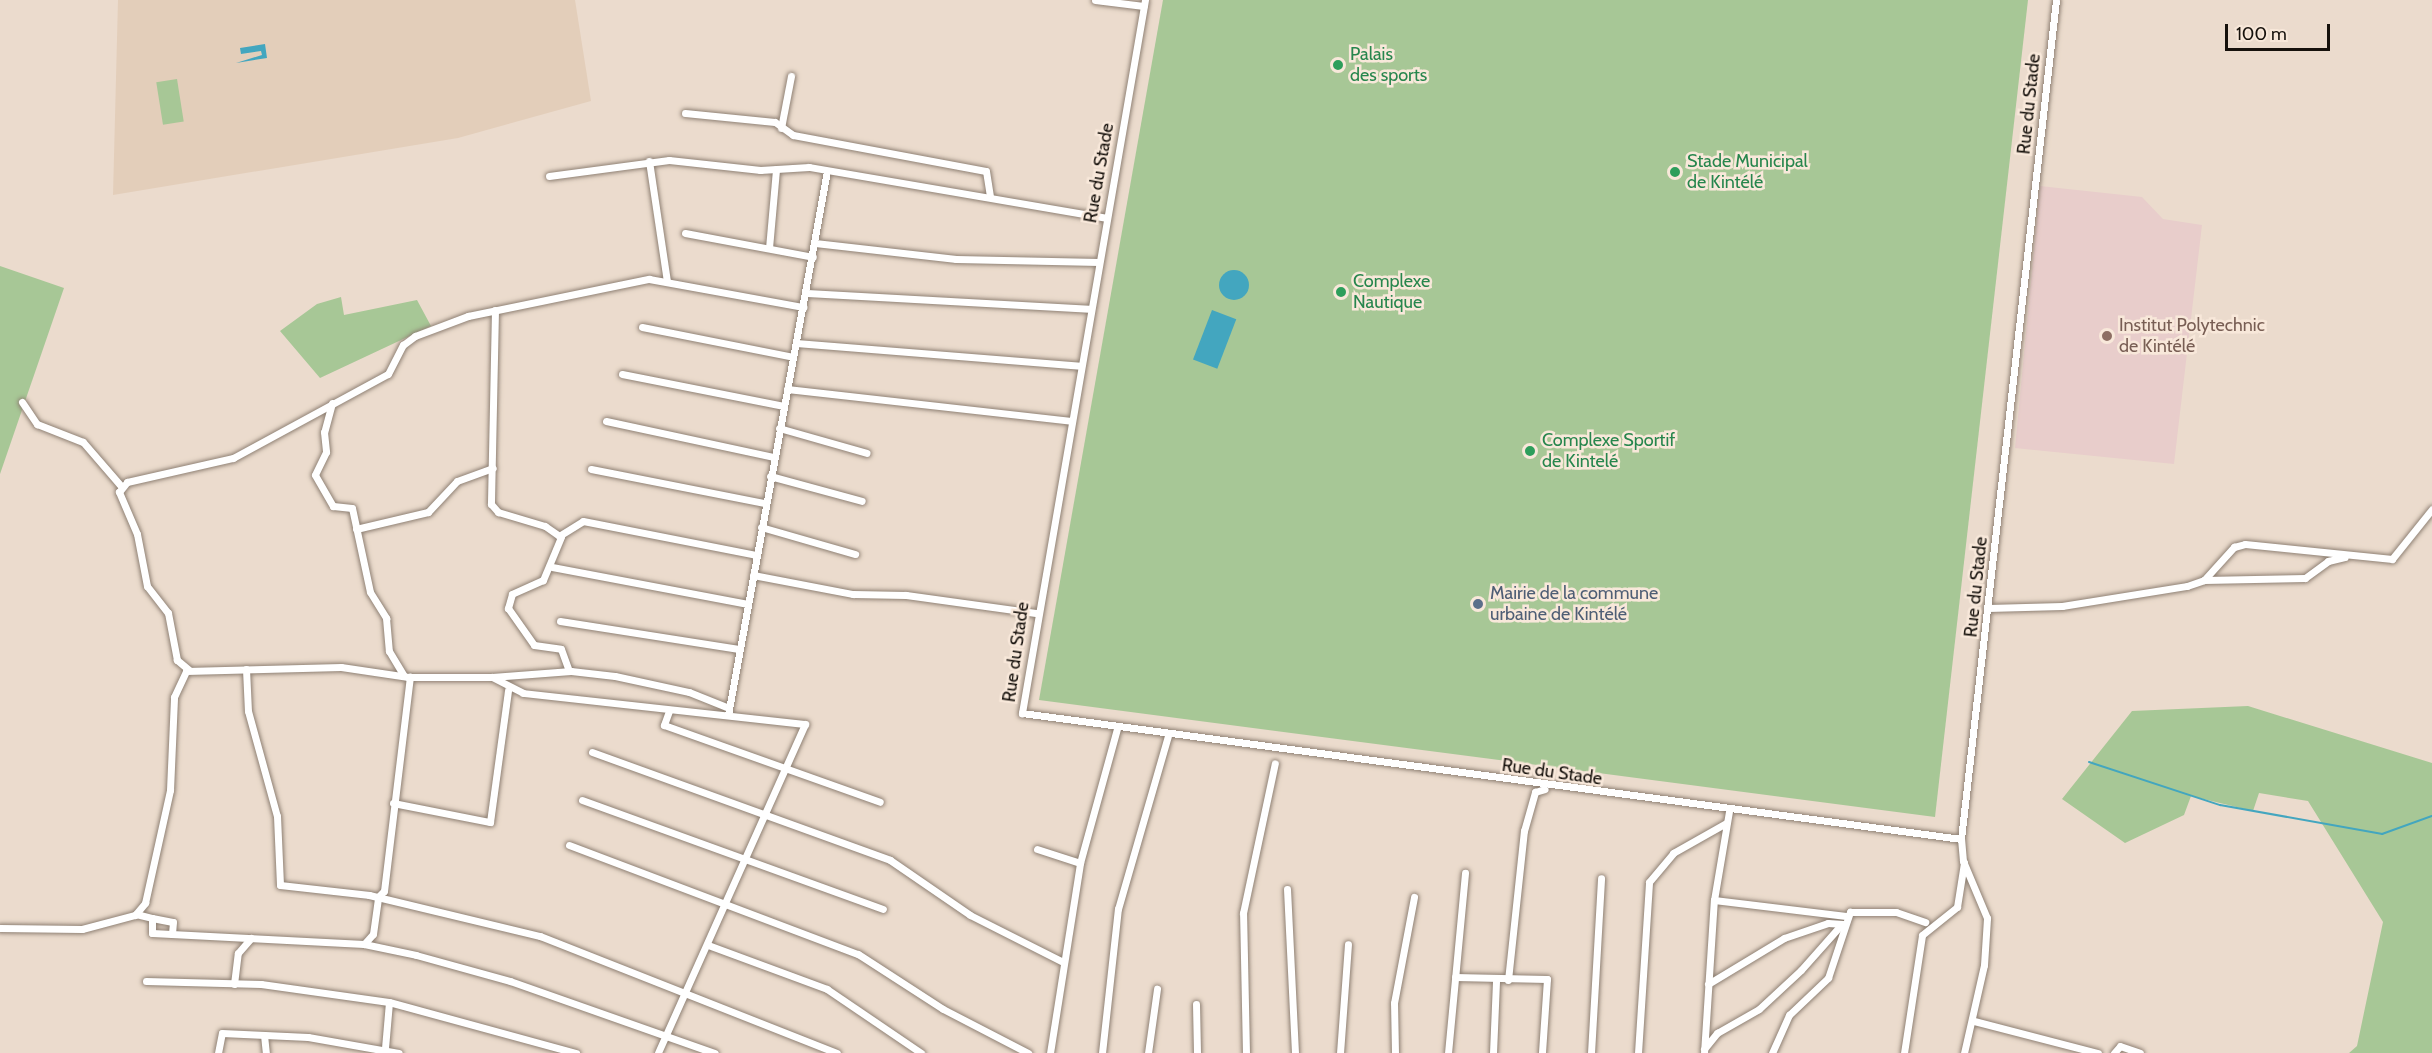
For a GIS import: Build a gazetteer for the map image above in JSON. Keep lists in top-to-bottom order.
{
  "streets": {
    "street": ["Rue du Stade"]
  },
  "places": [
    "Palais des sports",
    "Stade Municipal de Kintélé",
    "Complexe Nautique",
    "Institut Polytechnic de Kintélé",
    "Complexe Sportif de Kintelé",
    "Mairie de la commune urbaine de Kintélé"
  ],
  "scale_bar": "100 m"
}
